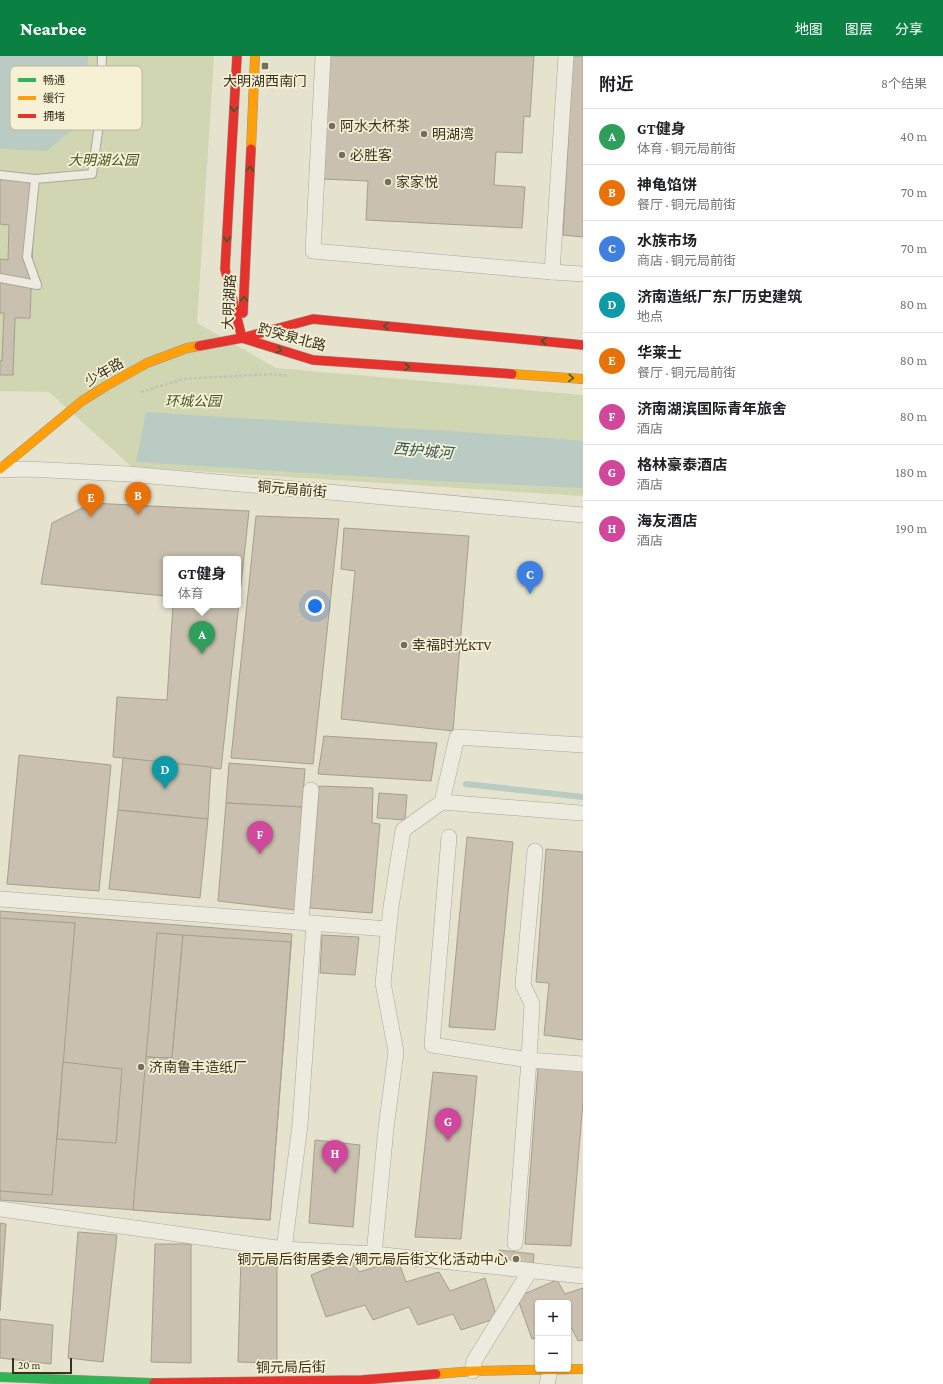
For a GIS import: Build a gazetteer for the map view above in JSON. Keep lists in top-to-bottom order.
{
  "streets": {
    "main road": [
      "大明湖路",
      "趵突泉北路",
      "少年路",
      "铜元局后街"
    ],
    "street": ["铜元局前街"]
  },
  "crossings": [
    ["大明湖路", "趵突泉北路"],
    ["大明湖路", "少年路"],
    ["趵突泉北路", "少年路"],
    ["少年路", "铜元局前街"]
  ],
  "water": ["西护城河"],
  "parks": ["大明湖公园", "环城公园"],
  "places": {
    "transit": ["大明湖西南门"],
    "other": [
      "阿水大杯茶",
      "明湖湾",
      "必胜客",
      "家家悦",
      "幸福时光KTV",
      "济南鲁丰造纸厂",
      "铜元局后街居委会/铜元局后街文化活动中心"
    ]
  },
  "legend": ["畅通", "缓行", "拥堵"],
  "scale_bar": "20 m",
  "page": {
    "header": "Nearbee",
    "nav": ["地图", "图层", "分享"],
    "heading": ["附近", "8个结果"],
    "list": [
      {
        "mark": "A",
        "name": "GT健身",
        "note": "体育 · 铜元局前街",
        "value": "40 m"
      },
      {
        "mark": "B",
        "name": "神龟馅饼",
        "note": "餐厅 · 铜元局前街",
        "value": "70 m"
      },
      {
        "mark": "C",
        "name": "水族市场",
        "note": "商店 · 铜元局前街",
        "value": "70 m"
      },
      {
        "mark": "D",
        "name": "济南造纸厂东厂历史建筑",
        "note": "地点",
        "value": "80 m"
      },
      {
        "mark": "E",
        "name": "华莱士",
        "note": "餐厅 · 铜元局前街",
        "value": "80 m"
      },
      {
        "mark": "F",
        "name": "济南湖滨国际青年旅舍",
        "note": "酒店",
        "value": "80 m"
      },
      {
        "mark": "G",
        "name": "格林豪泰酒店",
        "note": "酒店",
        "value": "180 m"
      },
      {
        "mark": "H",
        "name": "海友酒店",
        "note": "酒店",
        "value": "190 m"
      }
    ],
    "pins": [
      "B",
      "E",
      "C",
      "A",
      "D",
      "F",
      "G",
      "H"
    ],
    "popup": ["GT健身", "体育"],
    "map_buttons": ["+", "−"],
    "scale": "20 m"
  }
}
